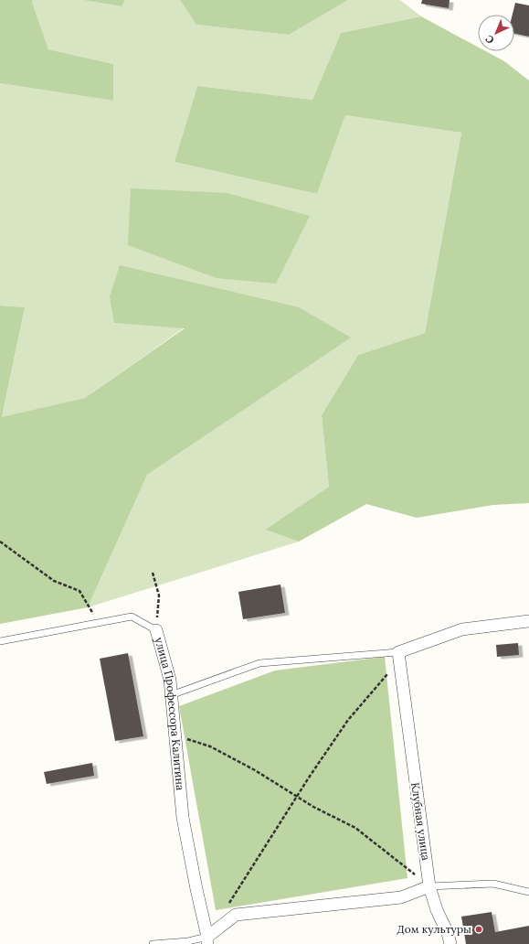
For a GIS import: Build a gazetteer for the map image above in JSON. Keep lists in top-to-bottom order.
{
  "streets": {
    "street": ["улица Профессора Калитина", "Клубная улица"]
  },
  "places": ["Дом культуры"],
  "north": "bottom left"
}
